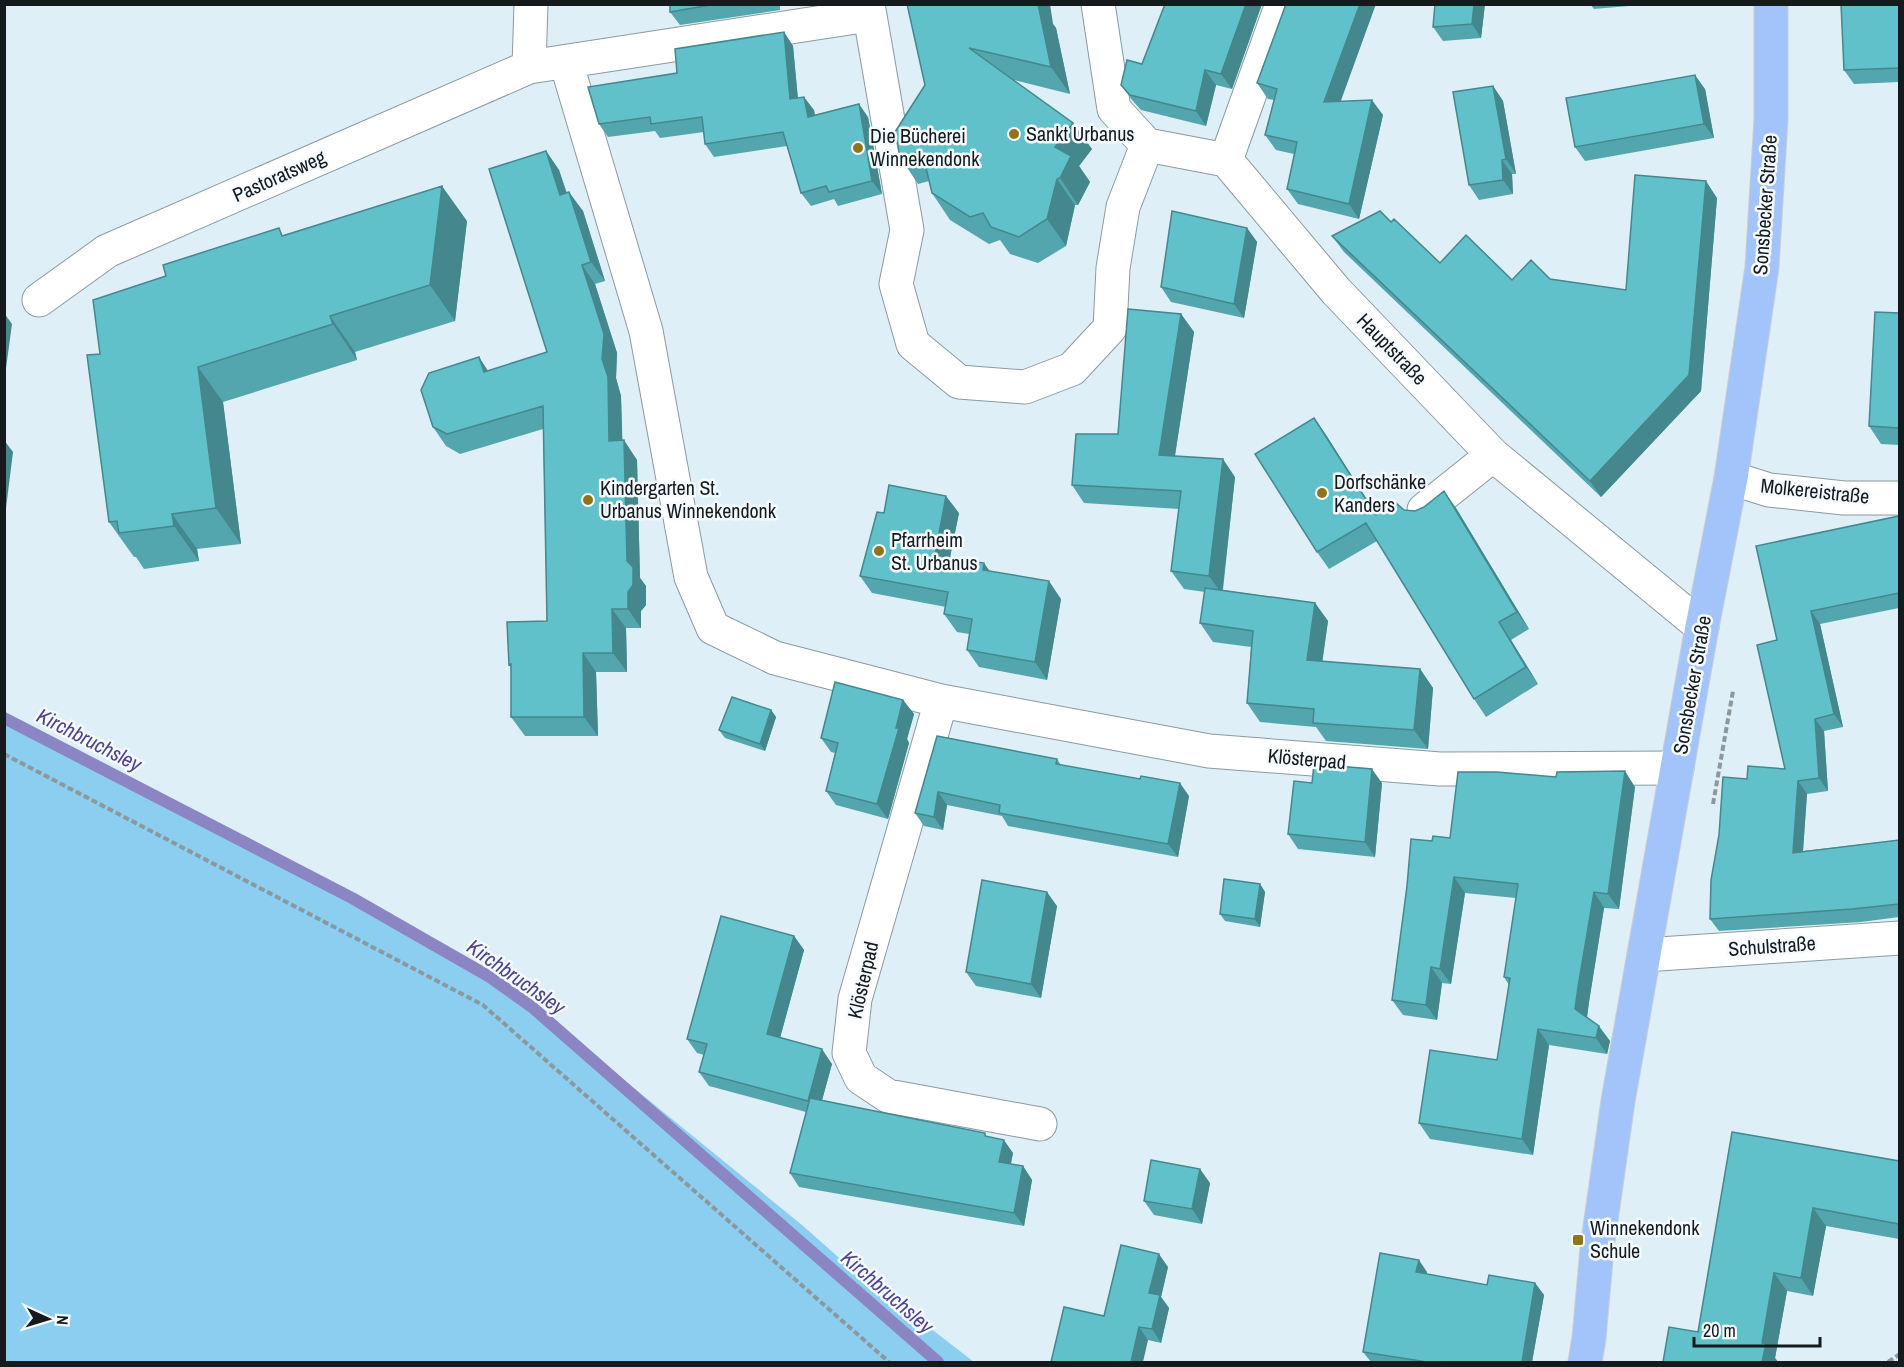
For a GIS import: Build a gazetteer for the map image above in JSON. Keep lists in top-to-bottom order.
{
  "streets": {
    "main road": ["Sonsbecker Straße"],
    "street": [
      "Pastoratsweg",
      "Hauptstraße",
      "Molkereistraße",
      "Klösterpad",
      "Schulstraße"
    ]
  },
  "crossings": [
    ["Pastoratsweg", "Klösterpad"],
    ["Sonsbecker Straße", "Hauptstraße"],
    ["Sonsbecker Straße", "Molkereistraße"],
    ["Sonsbecker Straße", "Klösterpad"],
    ["Sonsbecker Straße", "Schulstraße"]
  ],
  "water": ["Kirchbruchsley"],
  "places": {
    "other": [
      "Sankt Urbanus",
      "Die Bücherei Winnekendonk",
      "Dorfschänke Kanders",
      "Kindergarten St. Urbanus Winnekendonk",
      "Pfarrheim St. Urbanus"
    ],
    "transit": ["Winnekendonk Schule"]
  },
  "scale_bar": "20 m",
  "north": "right"
}
